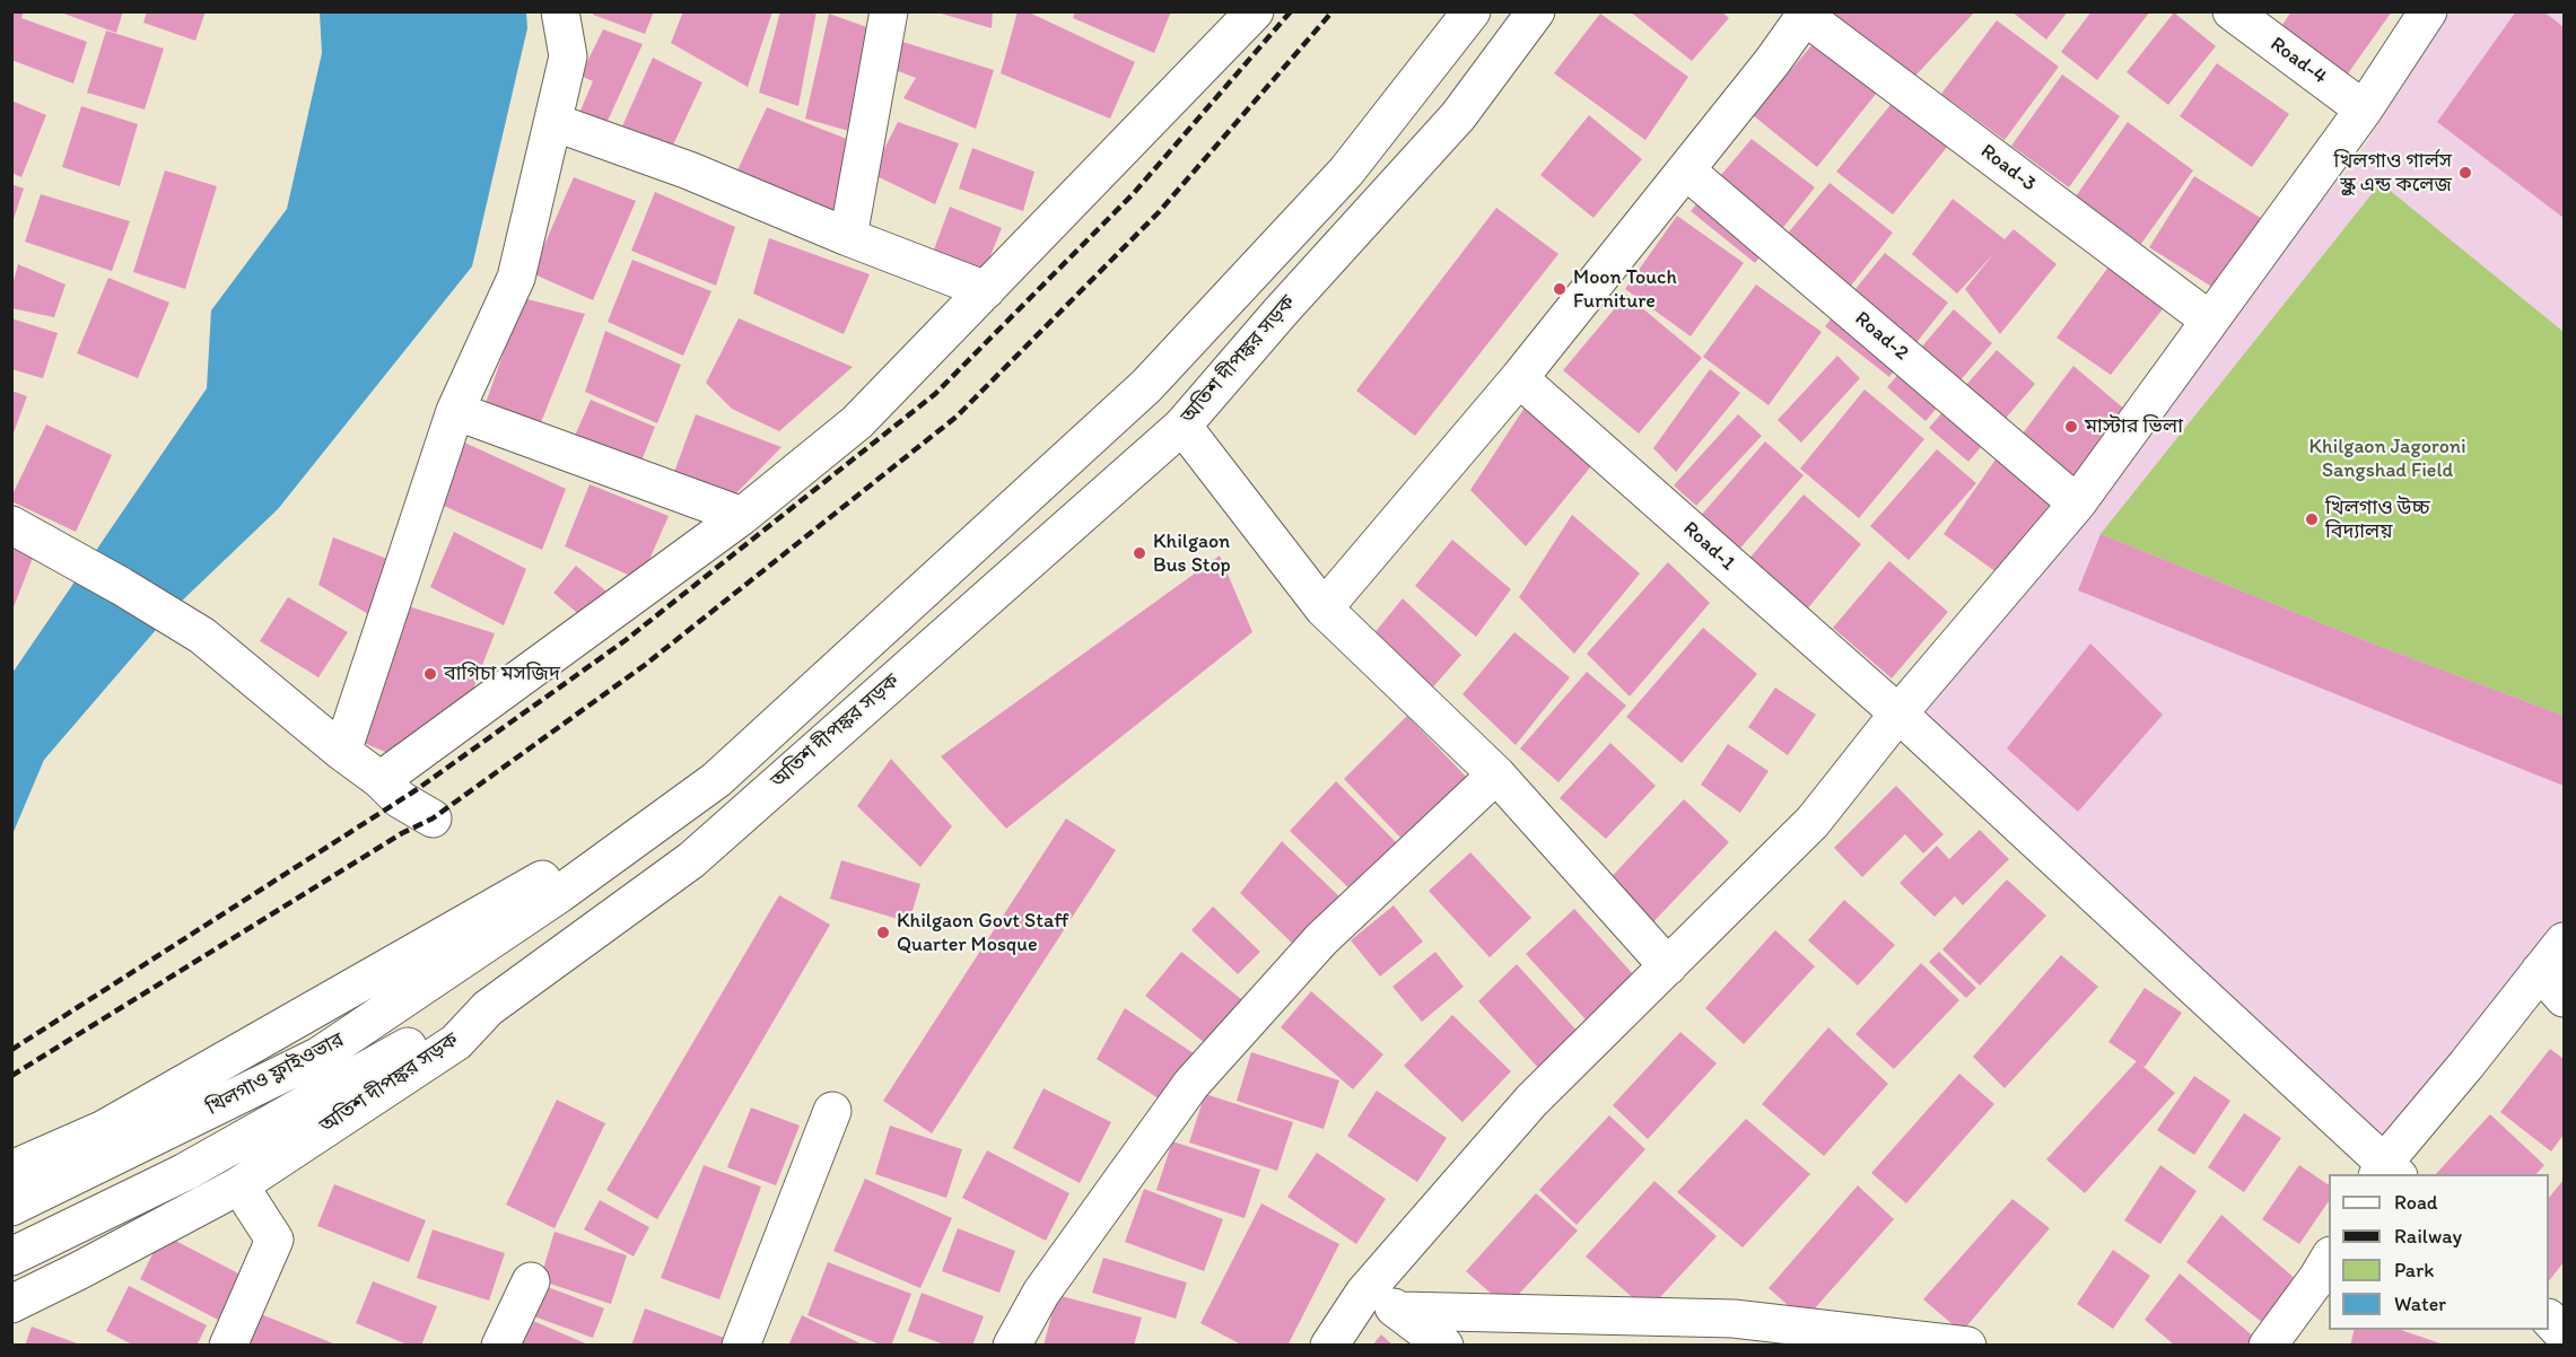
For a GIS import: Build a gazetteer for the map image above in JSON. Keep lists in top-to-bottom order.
{
  "streets": {
    "street": [
      "Road-4",
      "Road-3",
      "Road-2",
      "অতিশ দীপঙ্কর সড়ক",
      "Road-1",
      "খিলগাও ফ্লাইওভার"
    ]
  },
  "crossings": [
    ["অতিশ দীপঙ্কর সড়ক", "খিলগাও ফ্লাইওভার"]
  ],
  "parks": ["Khilgaon Jagoroni Sangshad Field"],
  "places": [
    "খিলগাও গার্লস স্কুল এন্ড কলেজ",
    "Moon Touch Furniture",
    "মাস্টার ভিলা",
    "খিলগাও উচ্চ বিদ্যালয়",
    "Khilgaon Bus Stop",
    "বাগিচা মসজিদ",
    "Khilgaon Govt Staff Quarter Mosque"
  ],
  "legend": [
    "Road",
    "Railway",
    "Park",
    "Water"
  ]
}
